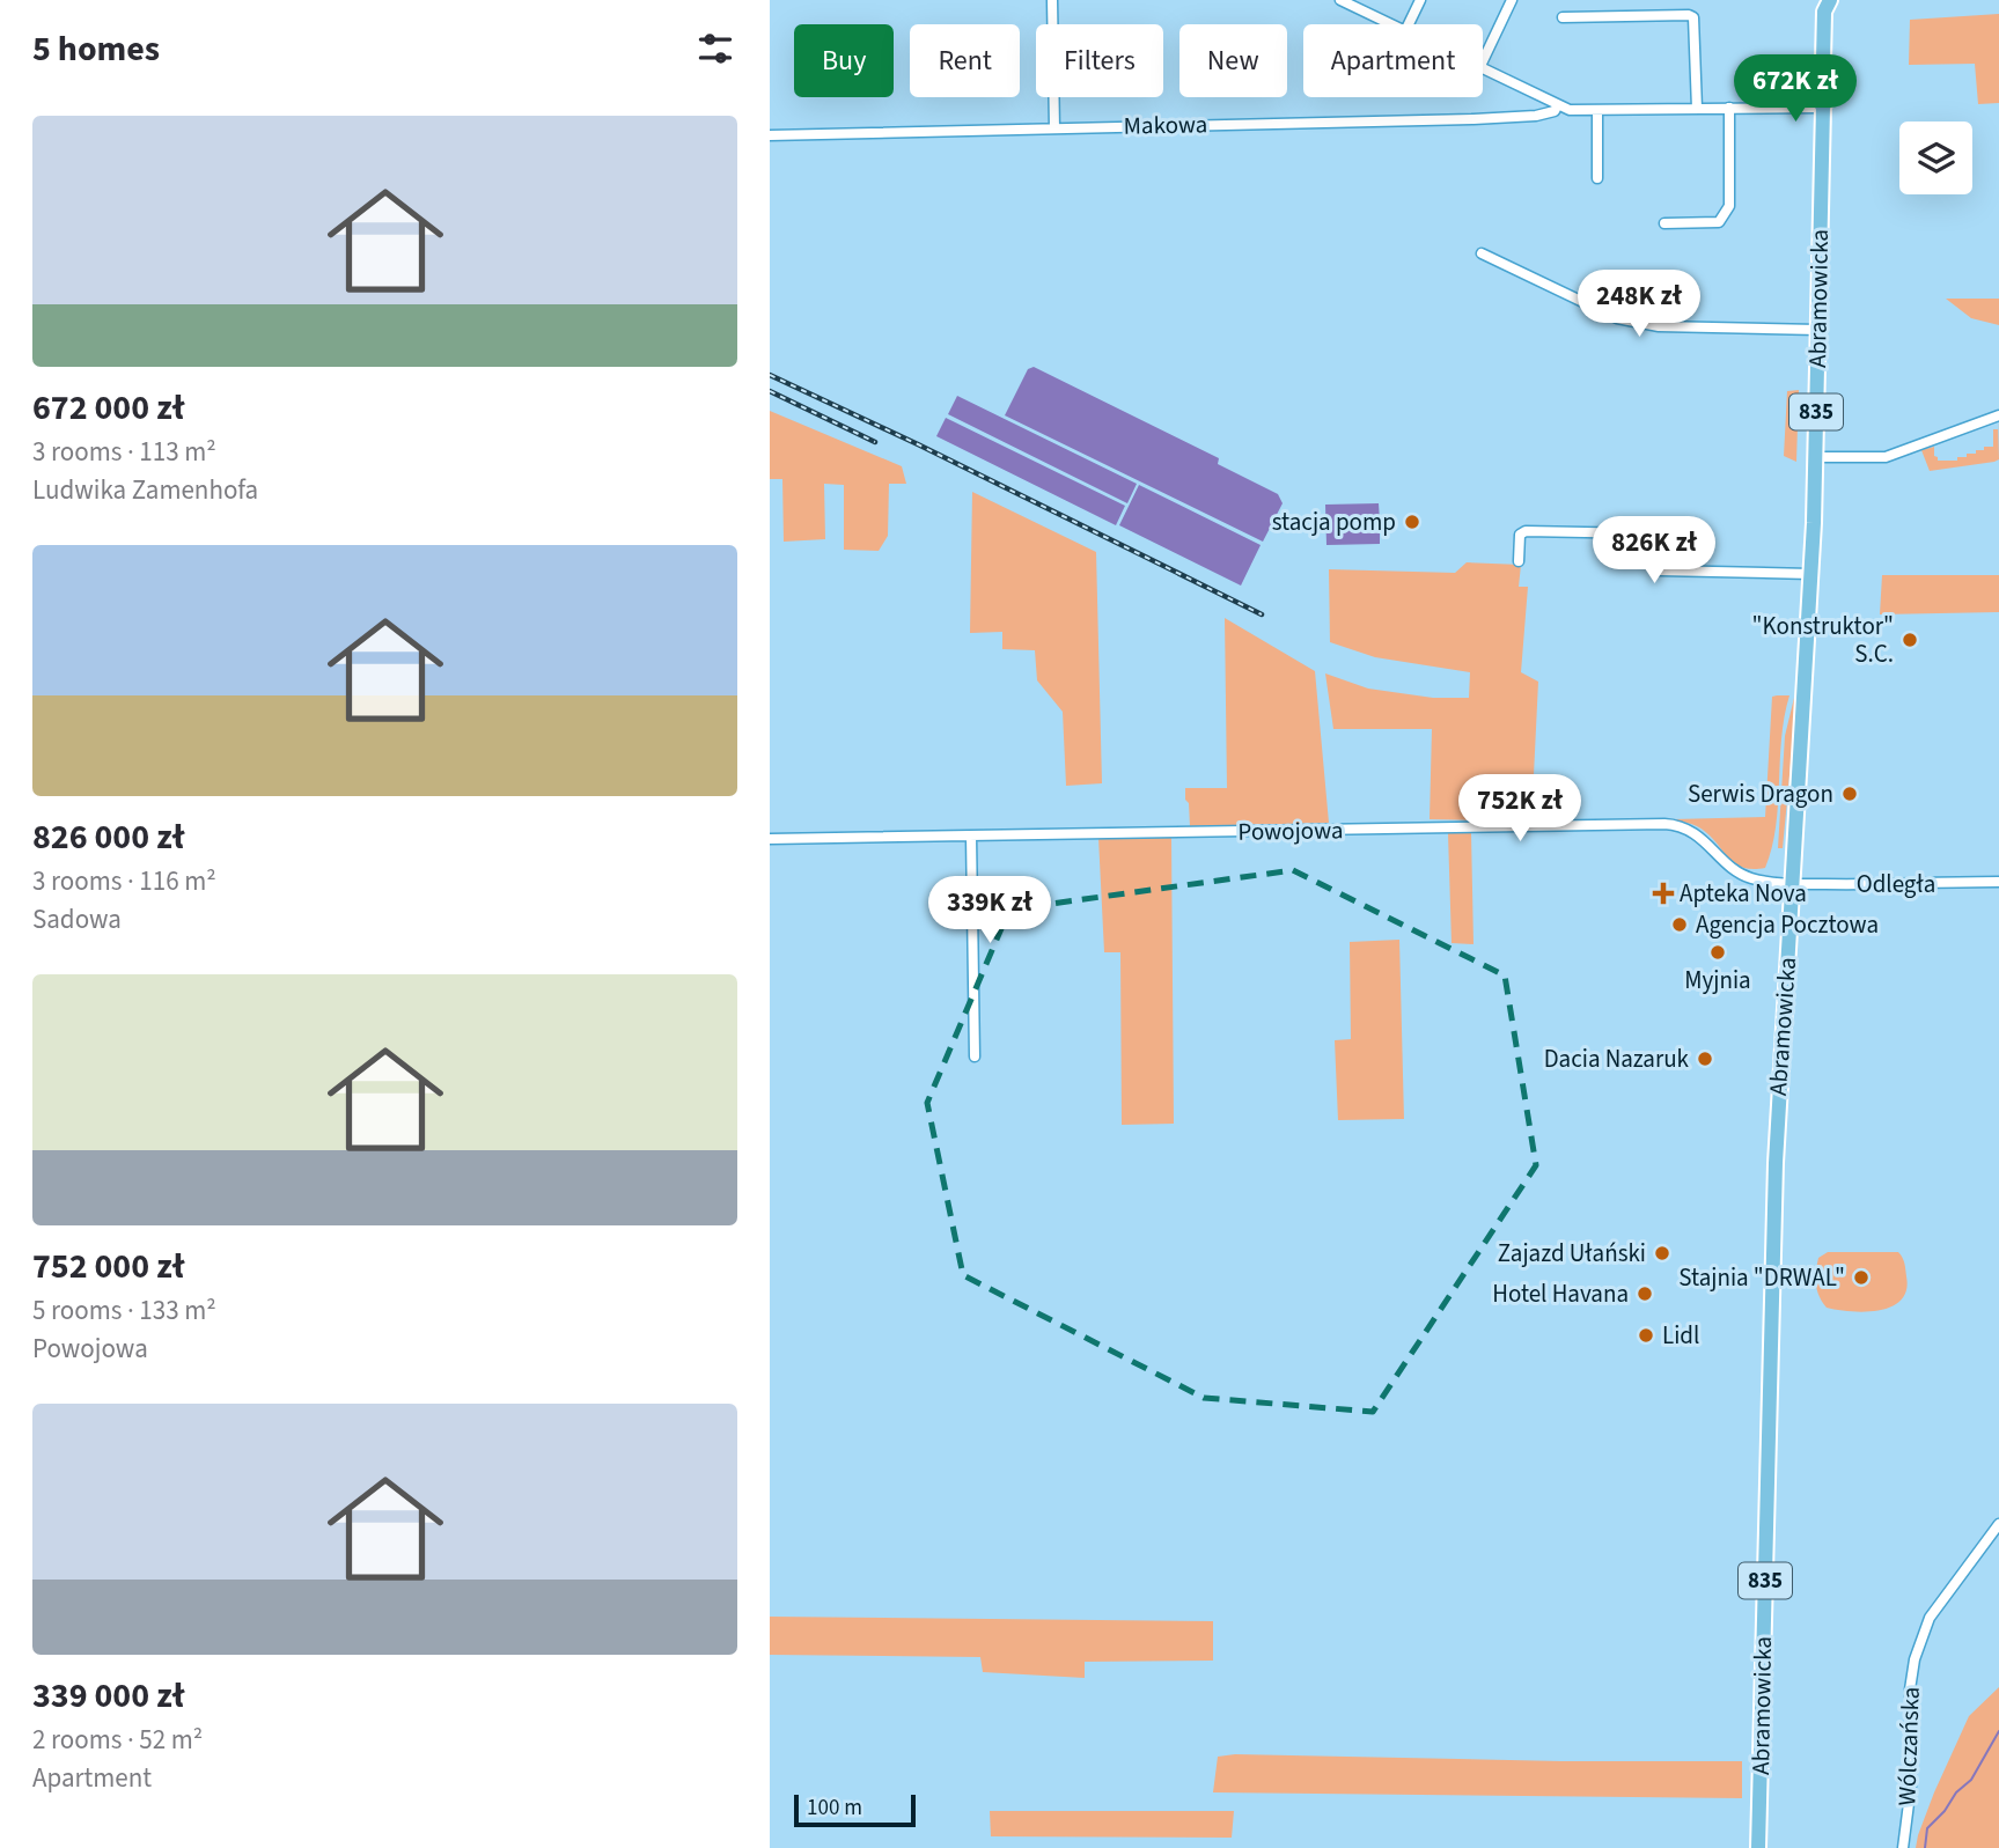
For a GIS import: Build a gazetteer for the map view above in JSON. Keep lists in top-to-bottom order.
{
  "streets": {
    "main road": ["Abramowicka", "835"],
    "street": [
      "Makowa",
      "Powojowa",
      "Odległa",
      "Wólczańska"
    ]
  },
  "crossings": [
    ["Abramowicka", "Powojowa"],
    ["Abramowicka", "Odległa"],
    ["Powojowa", "Odległa"]
  ],
  "places": {
    "other": [
      "stacja pomp",
      "\"Konstruktor\" S.C.",
      "Serwis Dragon",
      "Agencja Pocztowa",
      "Myjnia",
      "Dacia Nazaruk",
      "Zajazd Ułański",
      "Stajnia \"DRWAL\"",
      "Hotel Havana",
      "Lidl"
    ],
    "health": ["Apteka Nova"]
  },
  "scale_bar": "100 m",
  "page": {
    "heading": "5 homes",
    "chip": [
      "Buy",
      "Rent",
      "Filters",
      "New",
      "Apartment"
    ],
    "price": [
      "672K zł",
      "248K zł",
      "826K zł",
      "752K zł",
      "339K zł"
    ],
    "list": [
      {
        "name": "672 000 zł",
        "note": "3 rooms · 113 m² · Ludwika Zamenhofa"
      },
      {
        "name": "826 000 zł",
        "note": "3 rooms · 116 m² · Sadowa"
      },
      {
        "name": "752 000 zł",
        "note": "5 rooms · 133 m² · Powojowa"
      },
      {
        "name": "339 000 zł",
        "note": "2 rooms · 52 m² · Apartment"
      }
    ],
    "scale": "100 m"
  }
}
